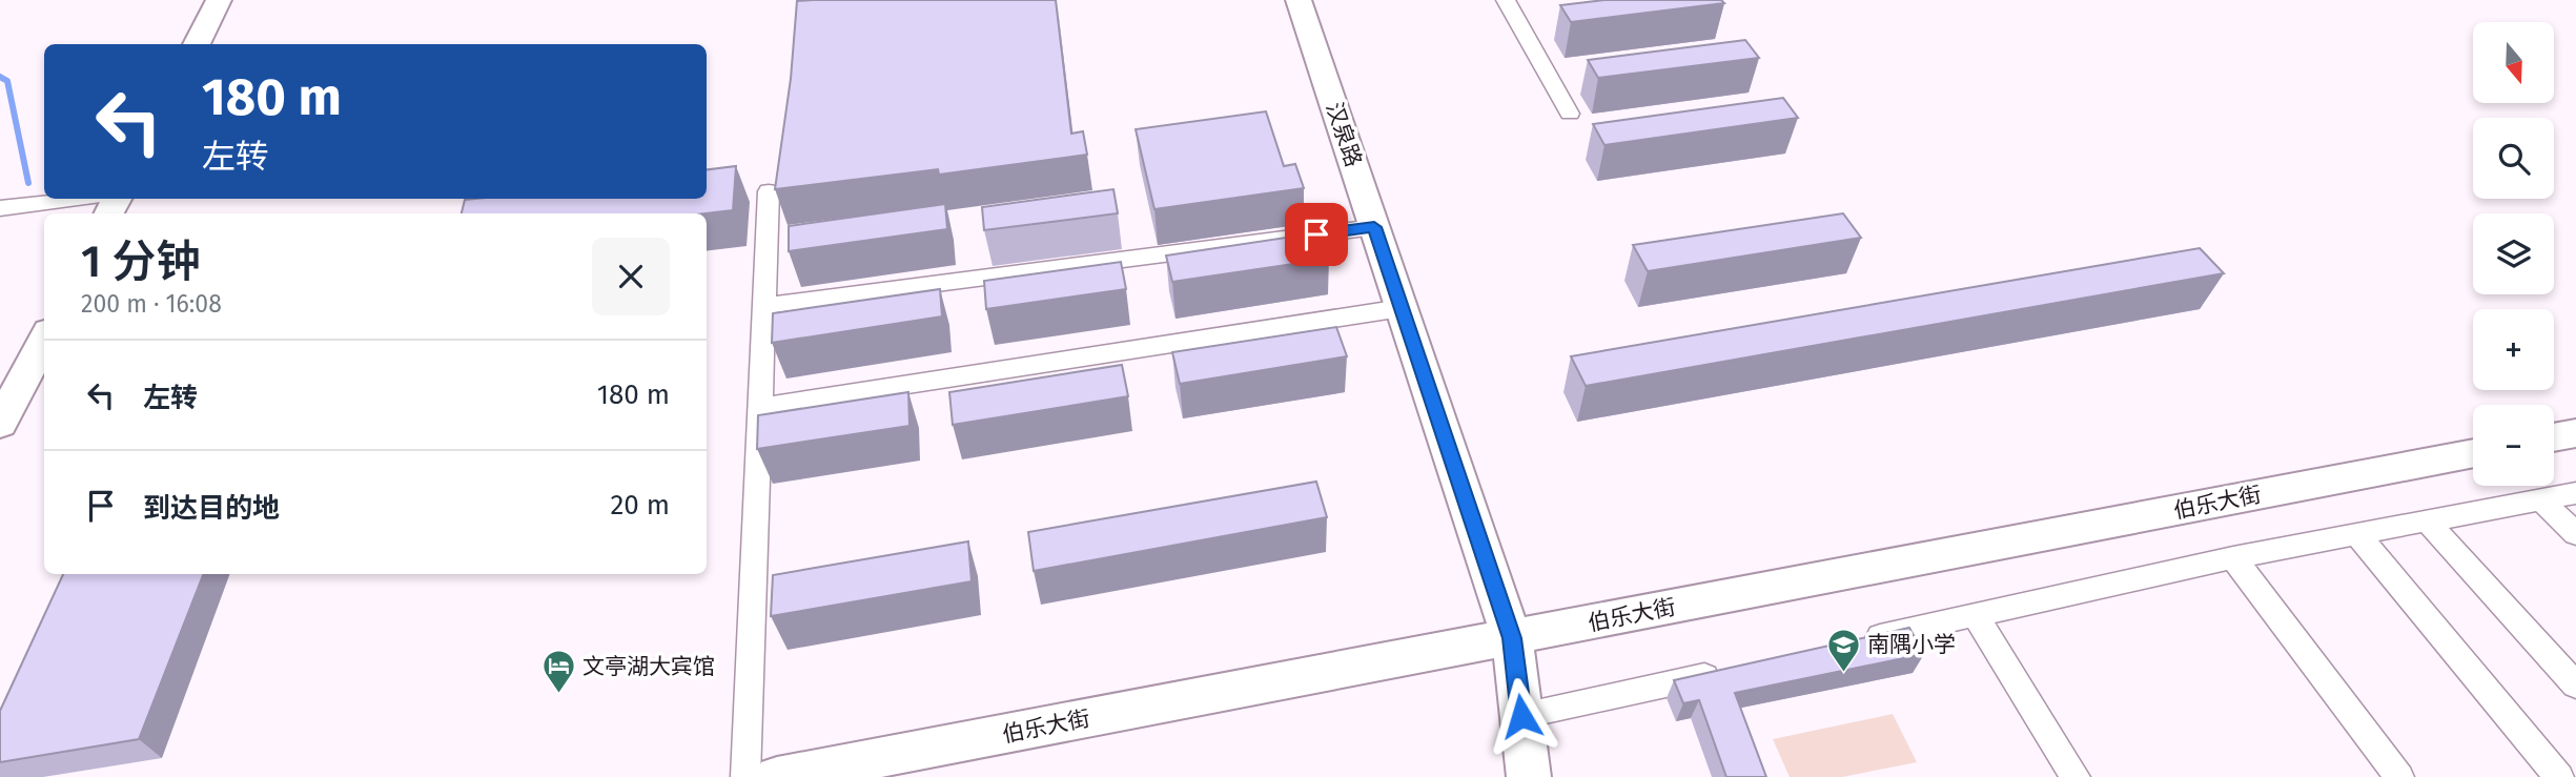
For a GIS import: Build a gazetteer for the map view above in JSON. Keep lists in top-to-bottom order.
{
  "streets": {
    "main road": ["汉泉路", "伯乐大街"]
  },
  "crossings": [
    ["汉泉路", "伯乐大街"]
  ],
  "places": {
    "school or university": ["南隅小学"],
    "hotel": ["文亭湖大宾馆"]
  },
  "north": "bottom",
  "page": {
    "map_buttons": ["+", "−"],
    "turn": ["180 m", "左转"],
    "heading": ["1 分钟", "200 m · 16:08"],
    "list": [
      {
        "name": "左转",
        "value": "180 m"
      },
      {
        "name": "到达目的地",
        "value": "20 m"
      }
    ]
  }
}
